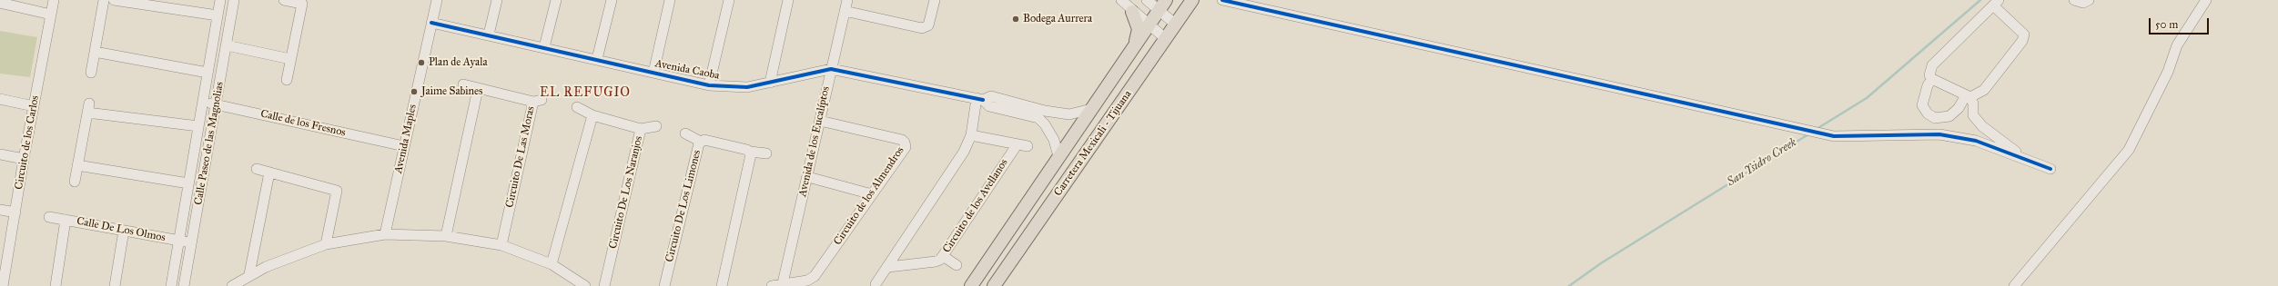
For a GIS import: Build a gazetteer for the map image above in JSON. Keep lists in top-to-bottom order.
{
  "streets": {
    "main road": ["Carretera Mexicali - Tijuana"],
    "street": [
      "Avenida Caoba",
      "Calle de los Fresnos",
      "Avenida Maples",
      "Avenida de los Eucalíptos",
      "Circuito de los Carlos",
      "Calle Paseo de las Magnolias",
      "Circuito De Las Moras",
      "Circuito De Los Naranjos",
      "Circuito de los Almendros",
      "Circuito De Los Limones",
      "Circuito de los Avellanos",
      "Calle De Los Olmos"
    ]
  },
  "crossings": [
    ["Avenida Caoba", "Avenida Maples"],
    ["Avenida Caoba", "Avenida de los Eucalíptos"],
    ["Calle de los Fresnos", "Avenida Maples"],
    ["Calle de los Fresnos", "Calle Paseo de las Magnolias"],
    ["Avenida de los Eucalíptos", "Circuito de los Almendros"],
    ["Calle Paseo de las Magnolias", "Calle De Los Olmos"]
  ],
  "districts": ["EL REFUGIO"],
  "water": ["San Ysidro Creek"],
  "places": ["Bodega Aurrera", "Plan de Ayala", "Jaime Sabines"],
  "scale_bar": "50 m"
}
